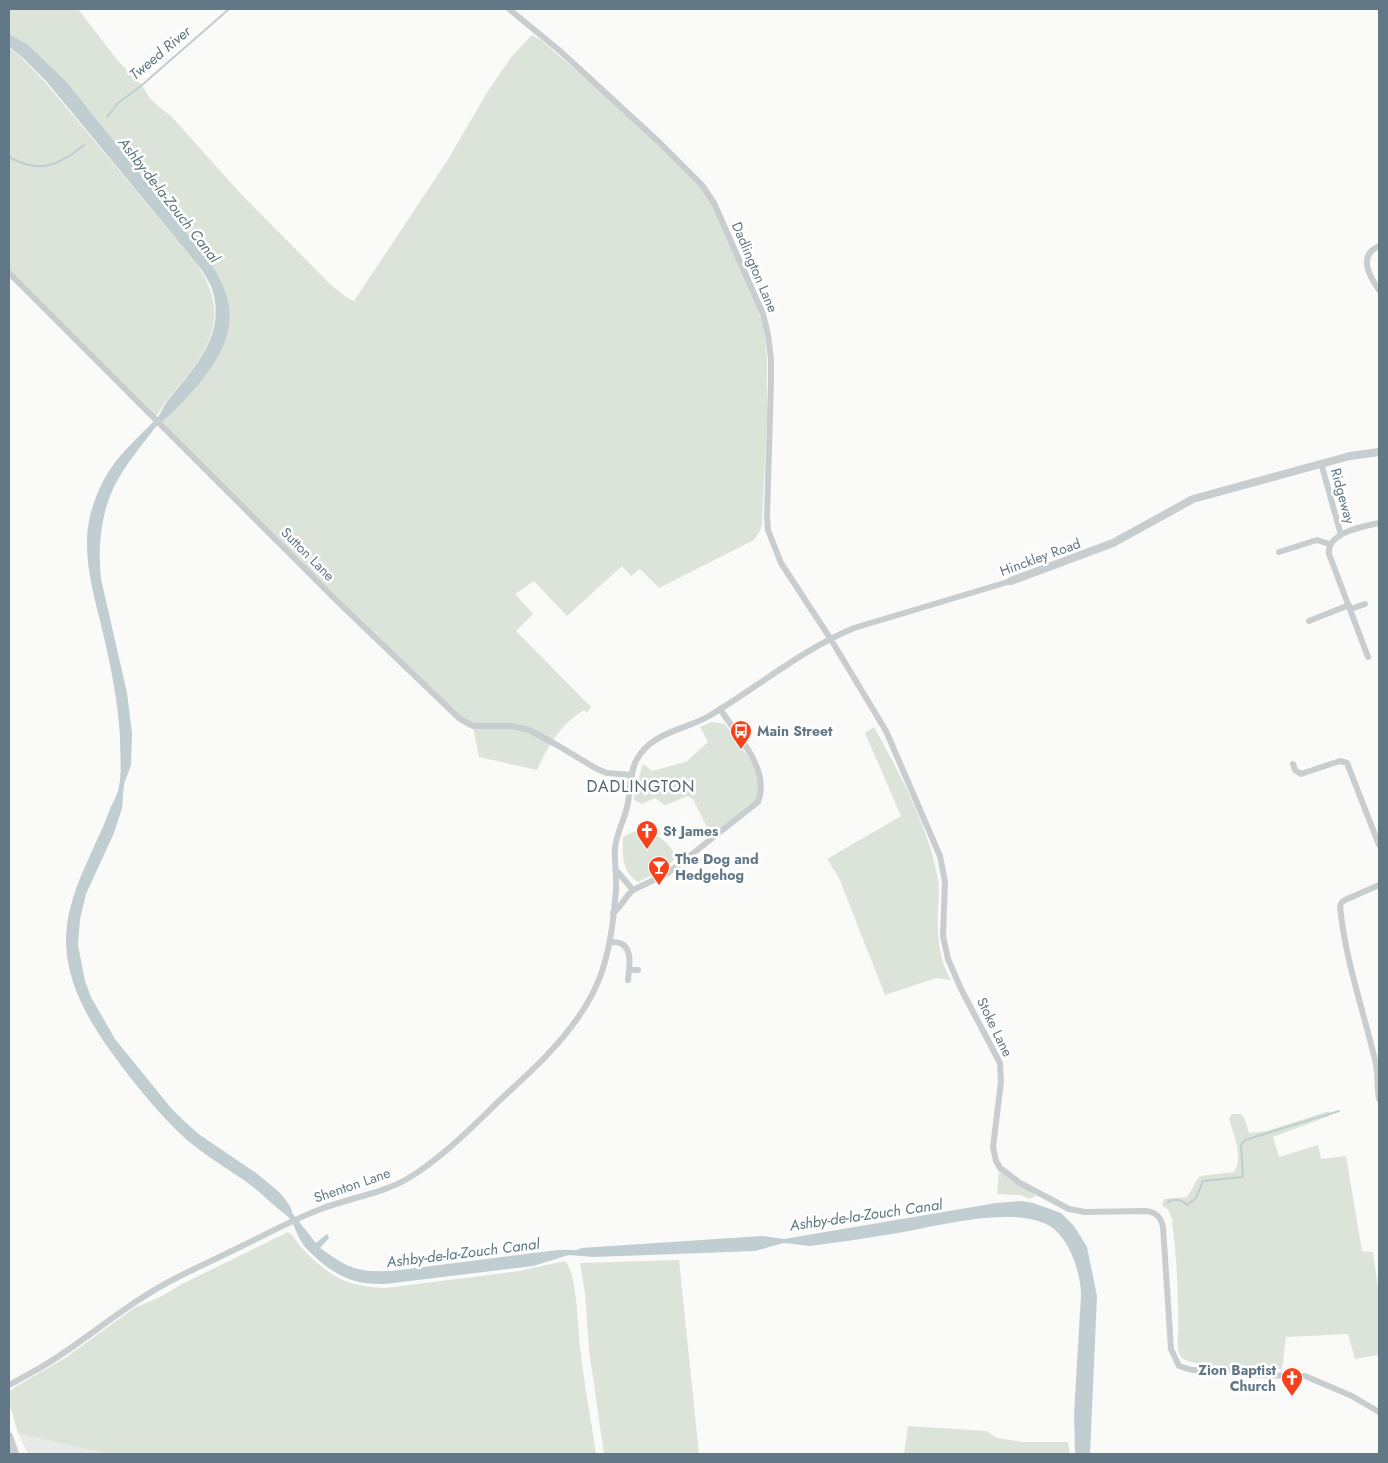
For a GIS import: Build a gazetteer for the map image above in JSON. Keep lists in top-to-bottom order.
{
  "streets": {
    "street": [
      "Dadlington Lane",
      "Ridgeway",
      "Sutton Lane",
      "Hinckley Road",
      "Stoke Lane",
      "Shenton Lane"
    ]
  },
  "crossings": [
    ["Dadlington Lane", "Hinckley Road"],
    ["Dadlington Lane", "Stoke Lane"],
    ["Ridgeway", "Hinckley Road"],
    ["Hinckley Road", "Stoke Lane"]
  ],
  "districts": ["DADLINGTON"],
  "water": ["Tweed River", "Ashby-de-la-Zouch Canal"],
  "places": {
    "bus stop": ["Main Street"],
    "church": ["St James", "Zion Baptist Church"],
    "bar": ["The Dog and Hedgehog"]
  }
}
